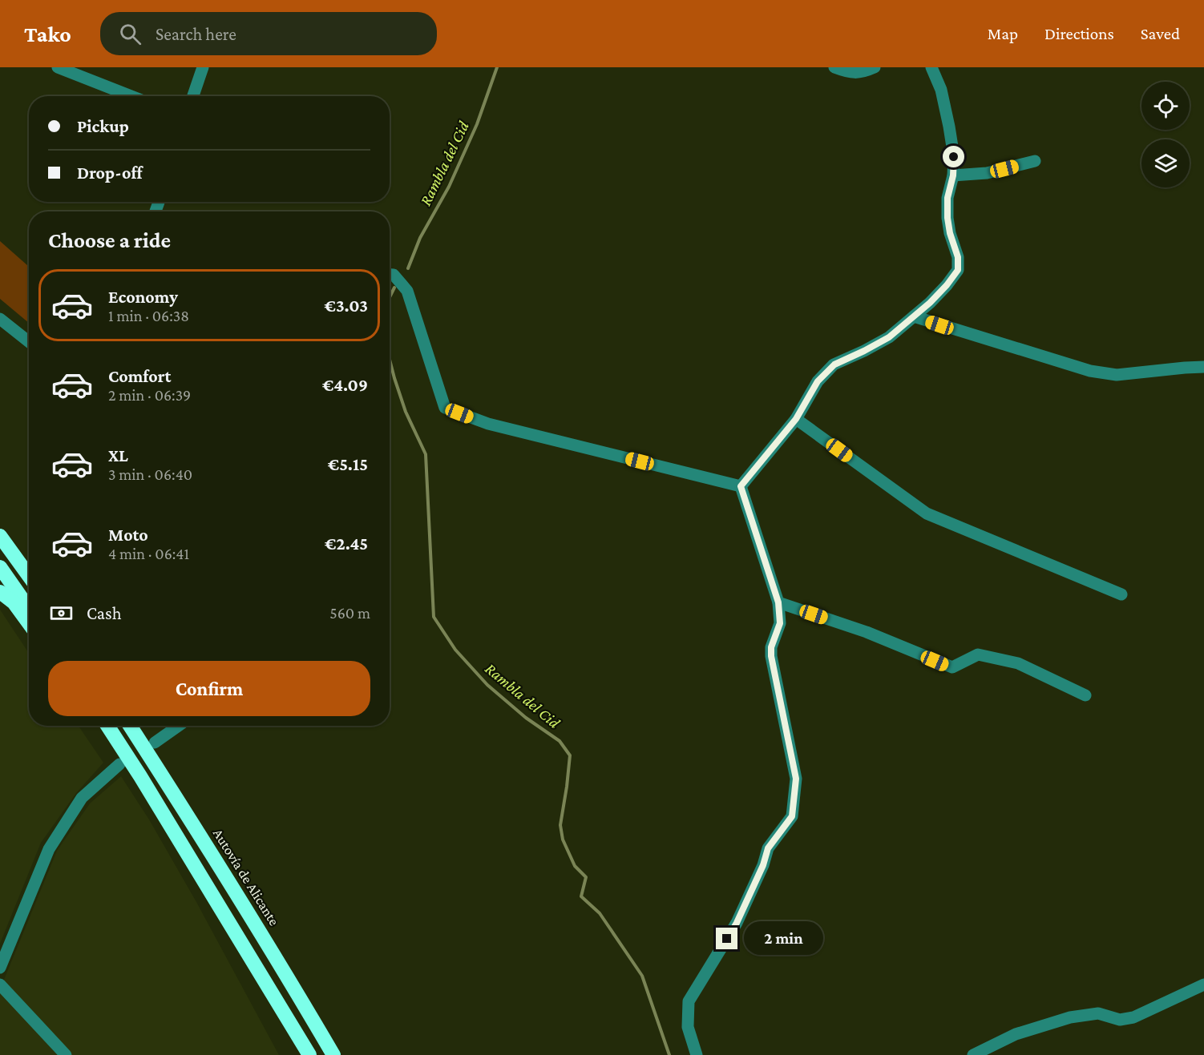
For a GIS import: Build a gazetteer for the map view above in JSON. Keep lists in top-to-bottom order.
{
  "streets": {
    "highway": ["Autovía de Alicante"]
  },
  "water": ["Rambla del Cid"],
  "page": {
    "header": "Tako",
    "search": "Search here",
    "nav": ["Map", "Directions", "Saved"],
    "banner": ["Pickup", "Drop-off"],
    "heading": "Choose a ride",
    "list": [
      {
        "name": "Economy",
        "note": "1 min · 06:38",
        "value": "€3.03"
      },
      {
        "name": "Comfort",
        "note": "2 min · 06:39",
        "value": "€4.09"
      },
      {
        "name": "XL",
        "note": "3 min · 06:40",
        "value": "€5.15"
      },
      {
        "name": "Moto",
        "note": "4 min · 06:41",
        "value": "€2.45"
      }
    ],
    "pay": ["Cash", "560 m"],
    "buttons": "Confirm",
    "bubble": "2 min"
  }
}
